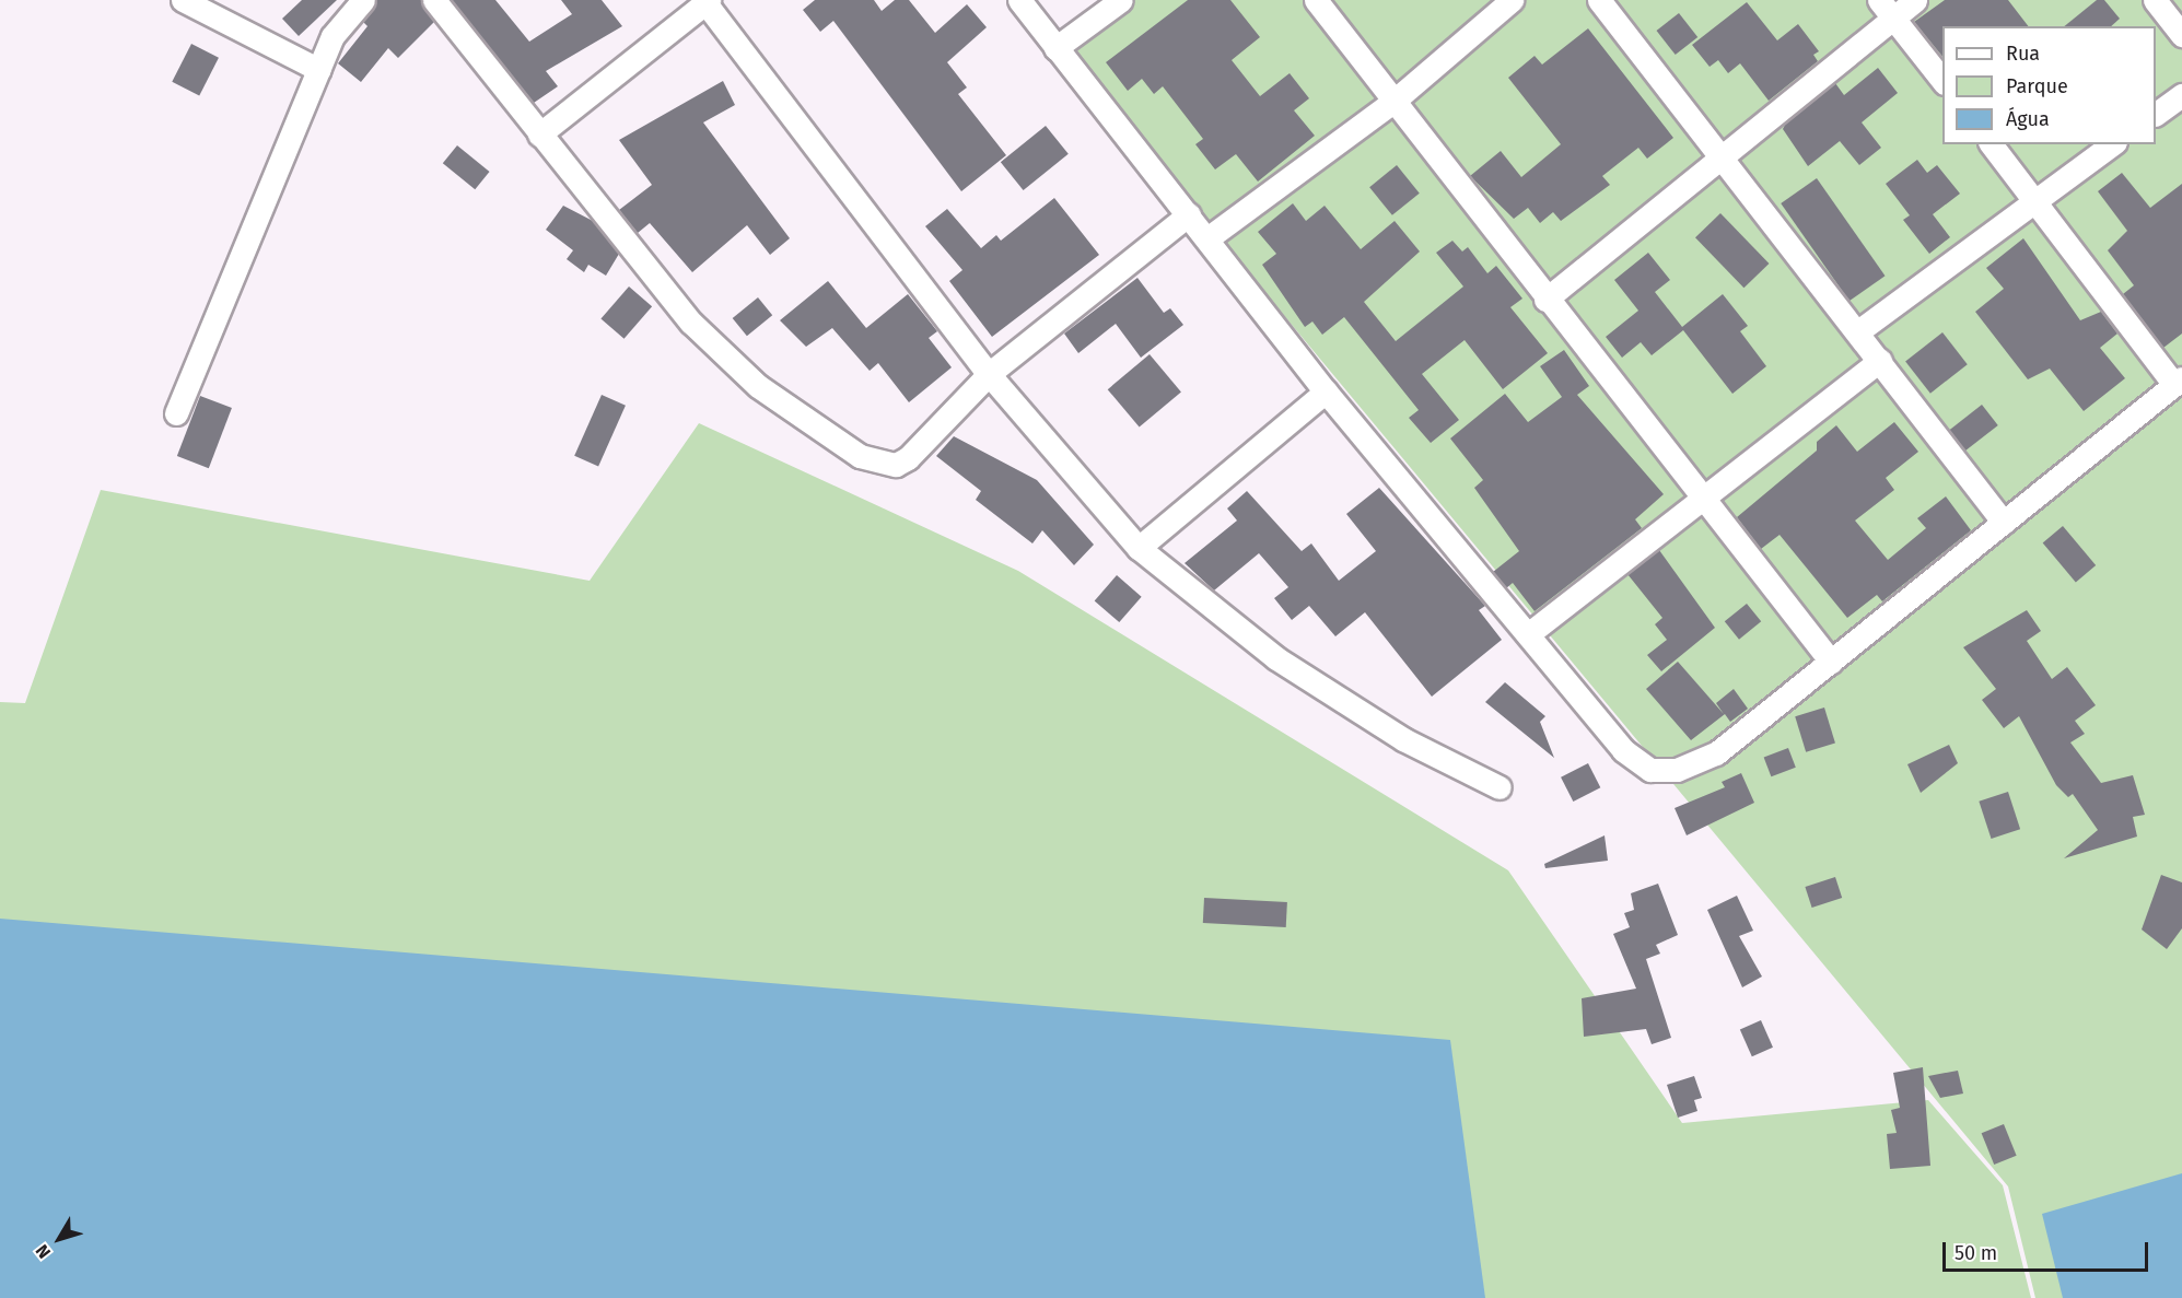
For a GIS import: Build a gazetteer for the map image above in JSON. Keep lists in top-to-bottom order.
{
  "legend": ["Rua", "Parque", "Água"],
  "scale_bar": "50 m",
  "north": "bottom left"
}
